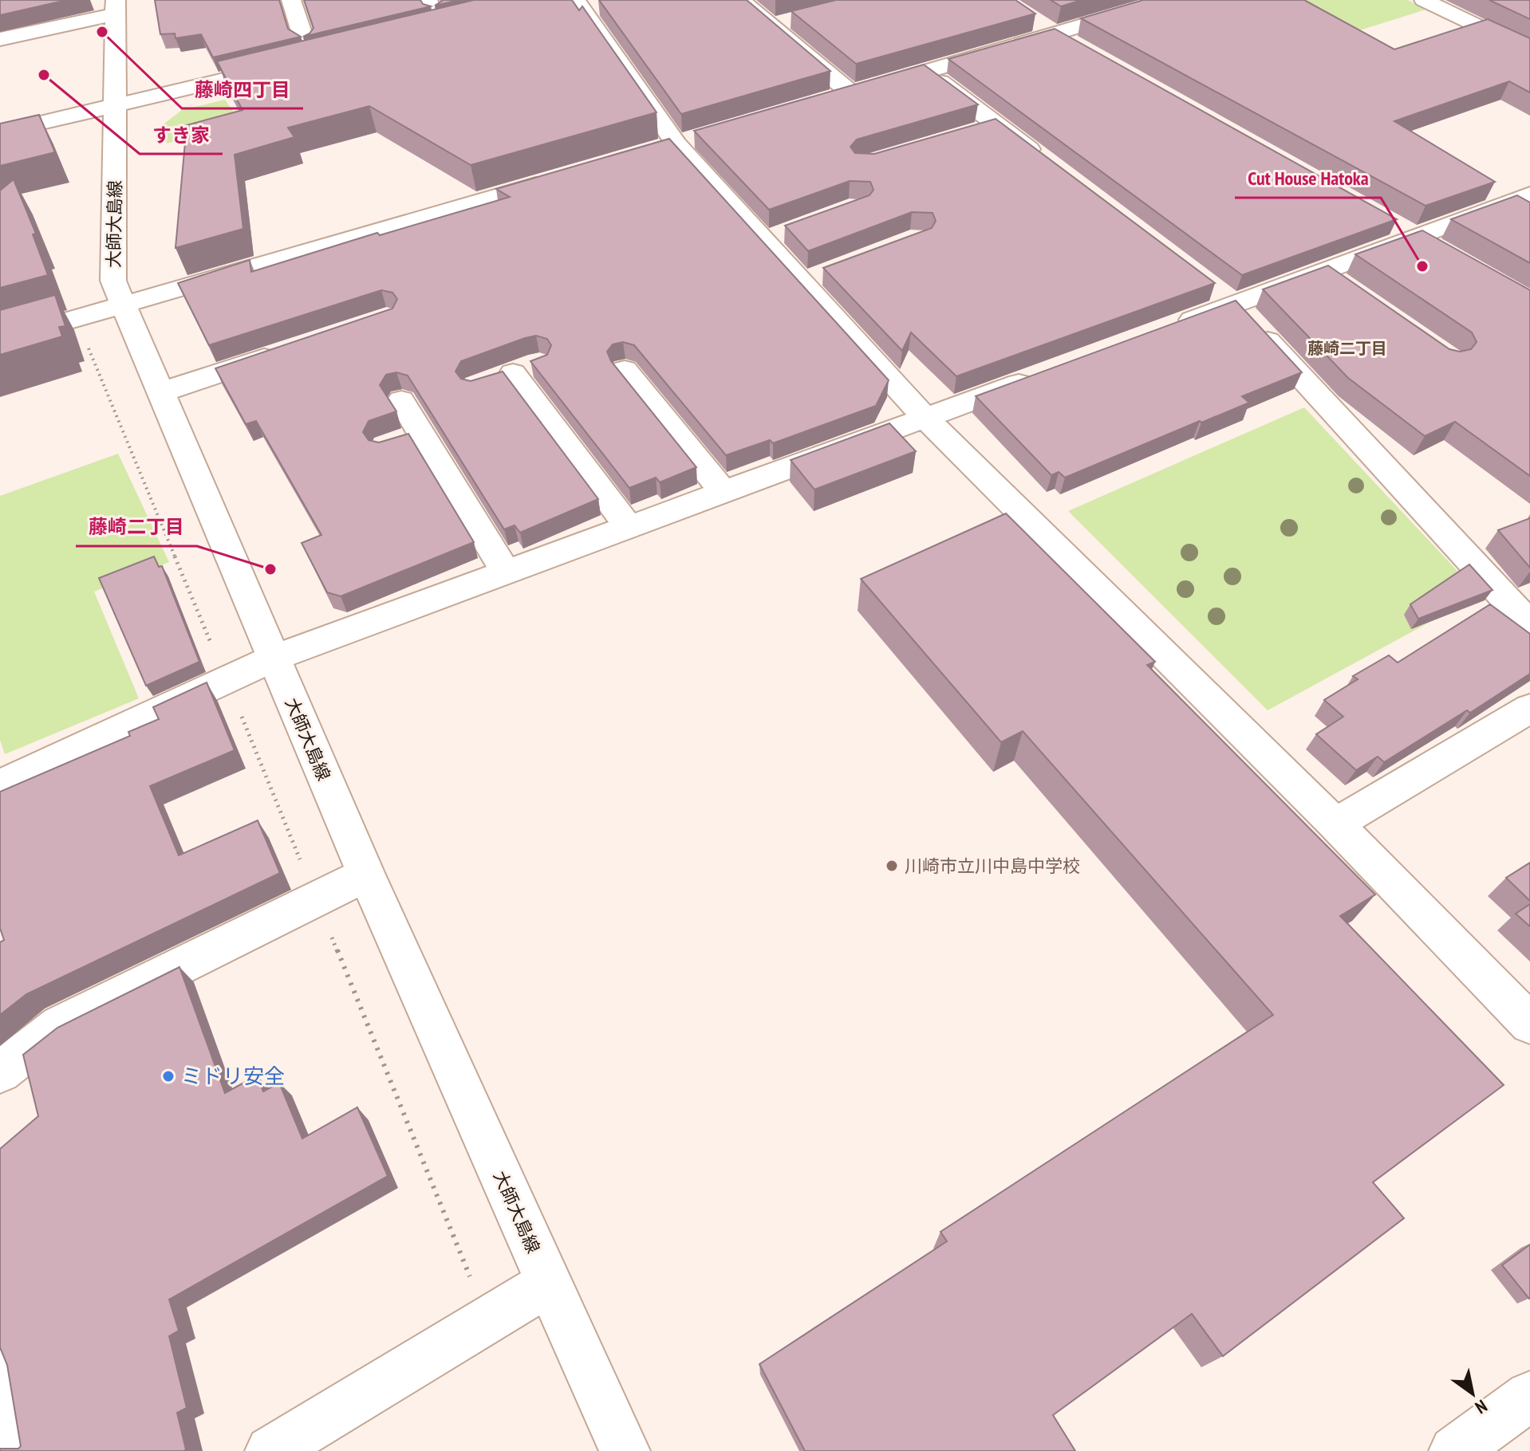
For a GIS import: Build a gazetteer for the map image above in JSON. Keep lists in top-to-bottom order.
{
  "streets": {
    "street": ["大師大島線"]
  },
  "districts": ["藤崎二丁目"],
  "places": [
    "藤崎四丁目",
    "すき家",
    "Cut House Hatoka",
    "藤崎二丁目",
    "川崎市立川中島中学校",
    "ミドリ安全"
  ],
  "north": "bottom right"
}
